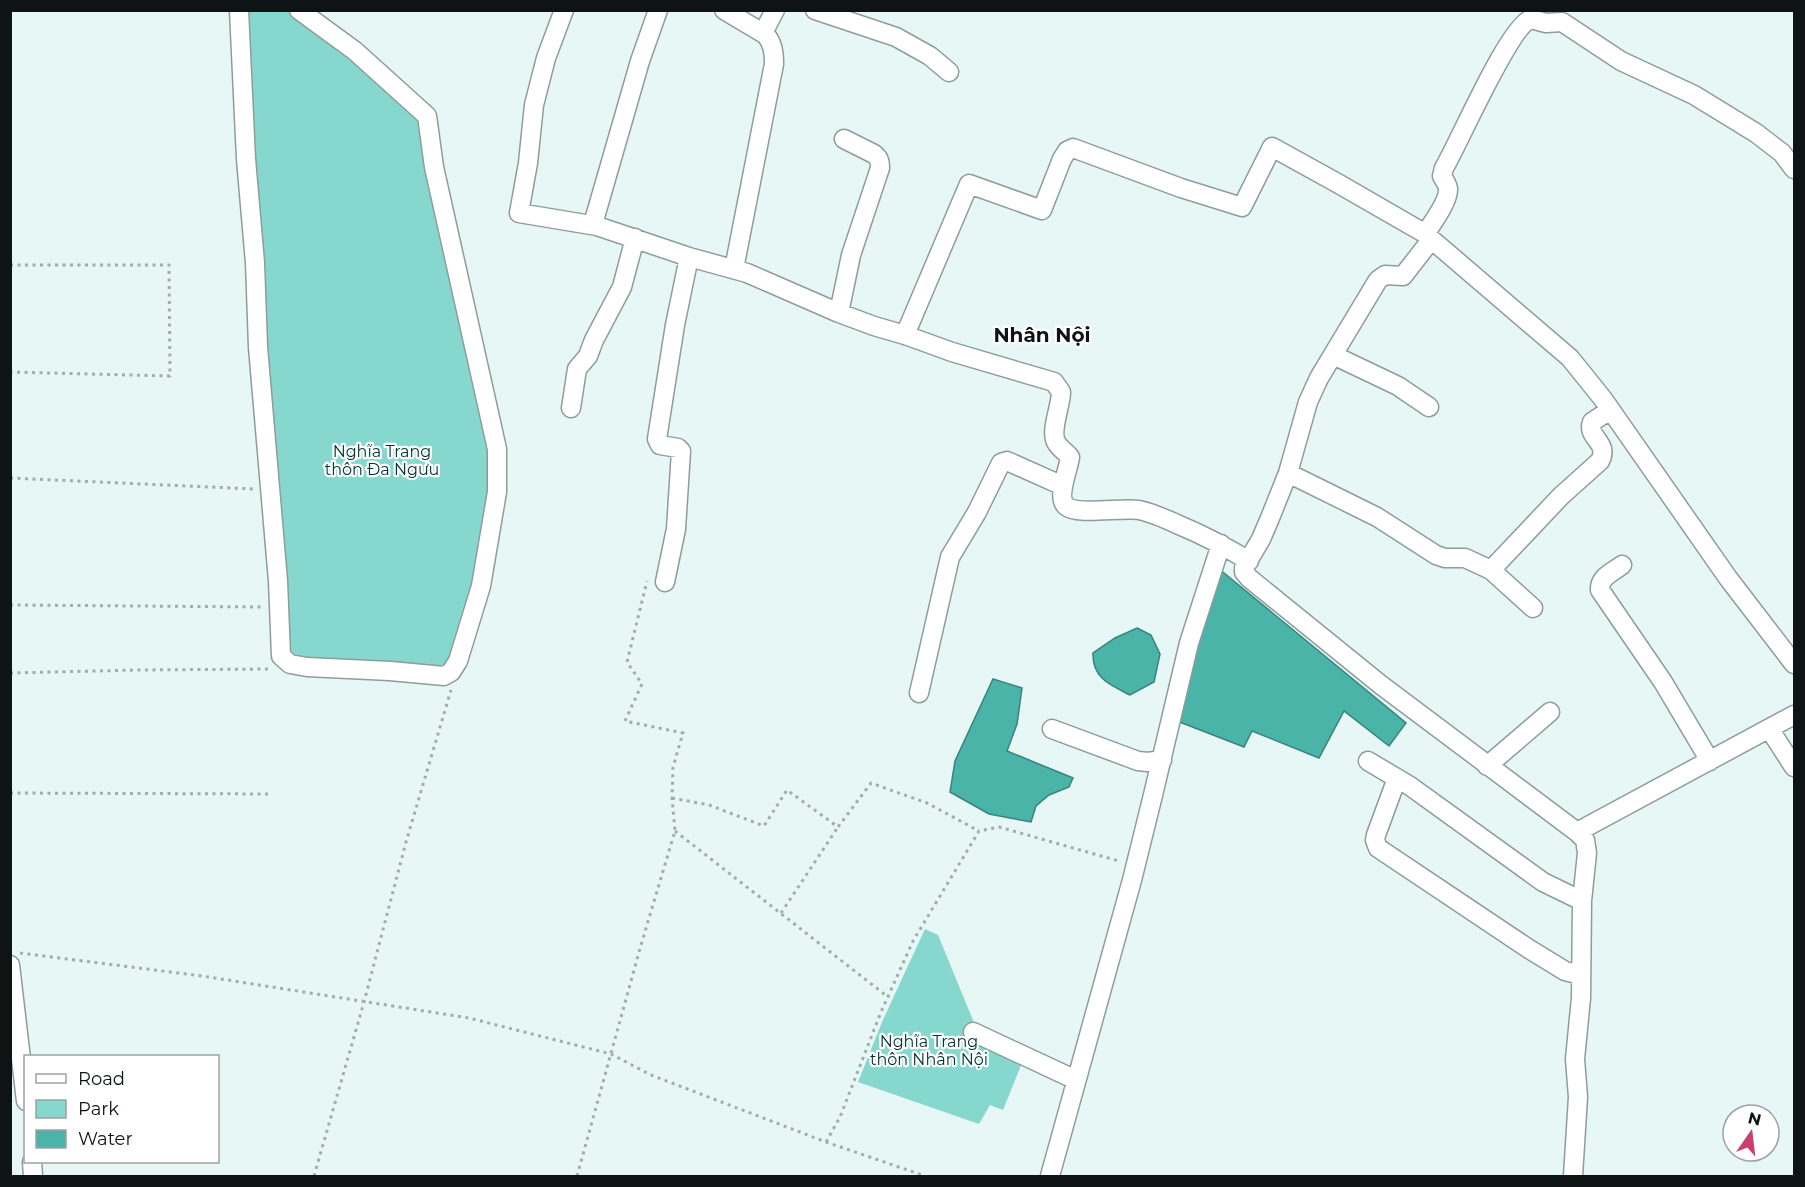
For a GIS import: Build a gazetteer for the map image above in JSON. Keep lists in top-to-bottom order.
{
  "districts": ["Nhân Nội"],
  "parks": ["Nghĩa Trang thôn Đa Ngưu", "Nghĩa Trang thôn Nhân Nội"],
  "legend": ["Road", "Park", "Water"],
  "north": "top"
}
